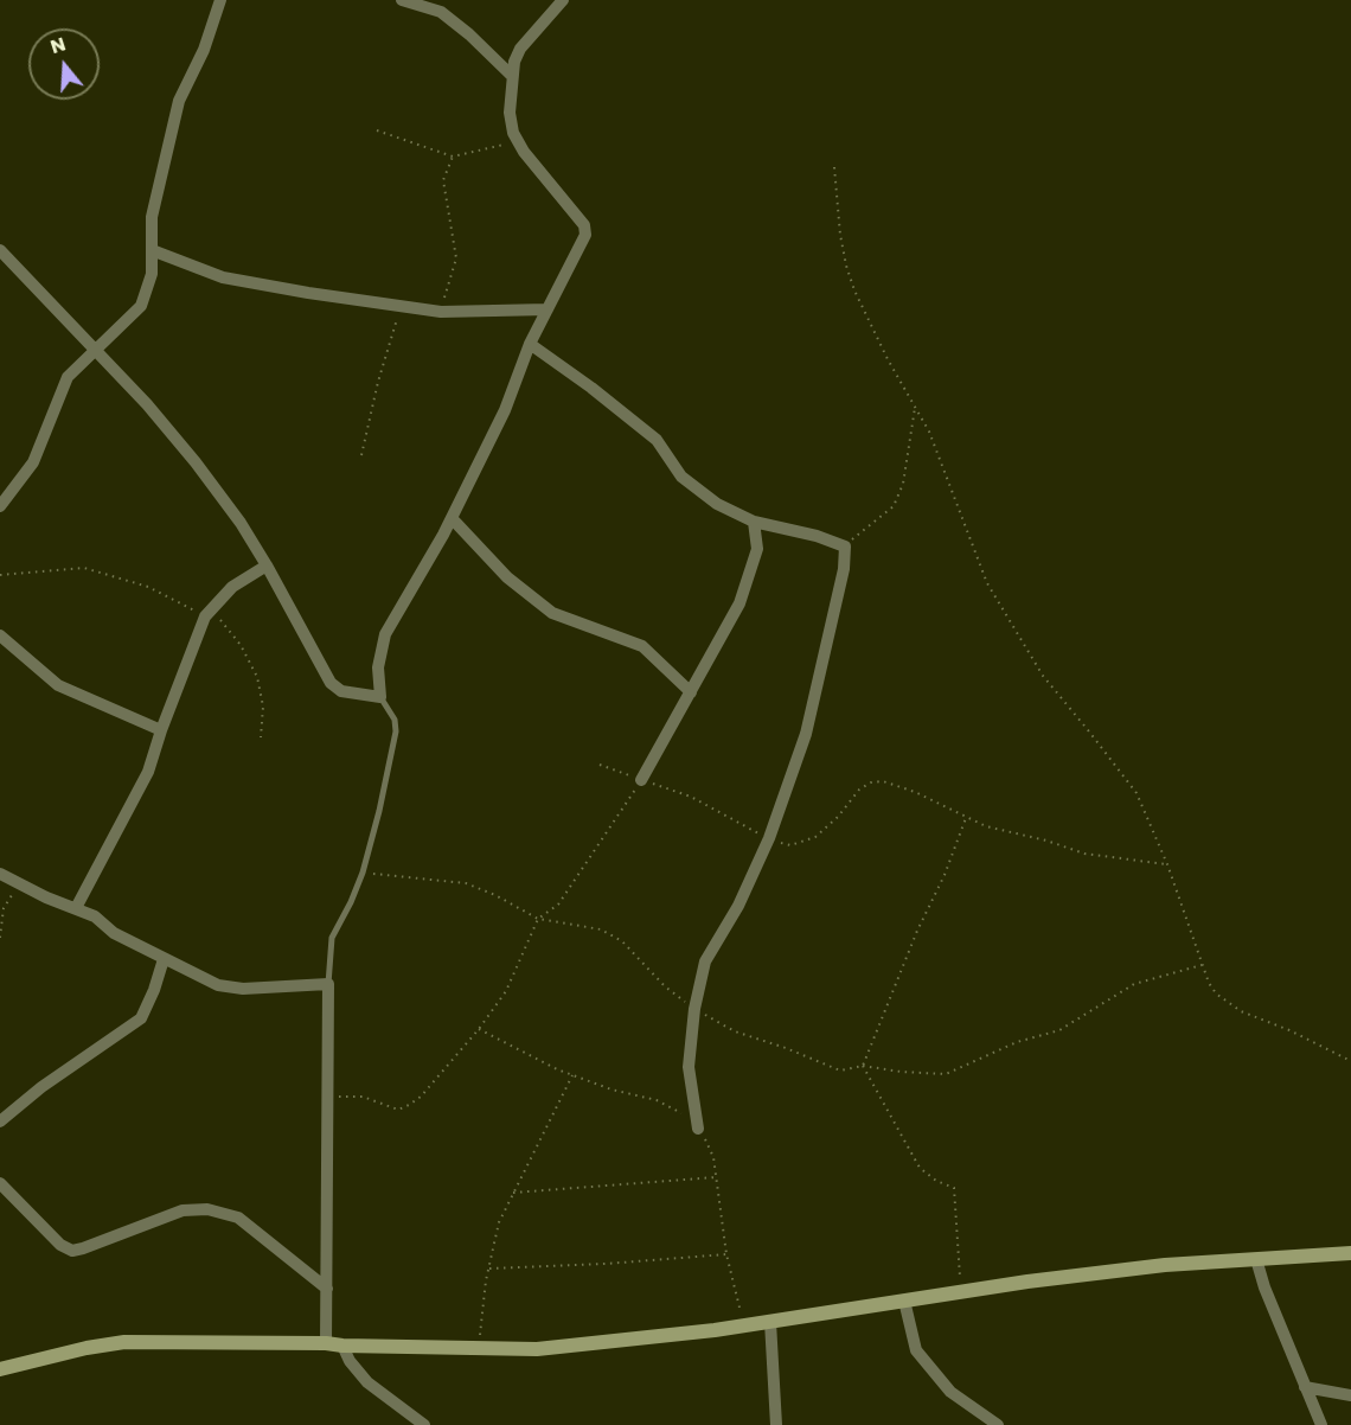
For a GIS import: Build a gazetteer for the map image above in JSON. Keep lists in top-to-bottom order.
{
  "north": "top"
}
